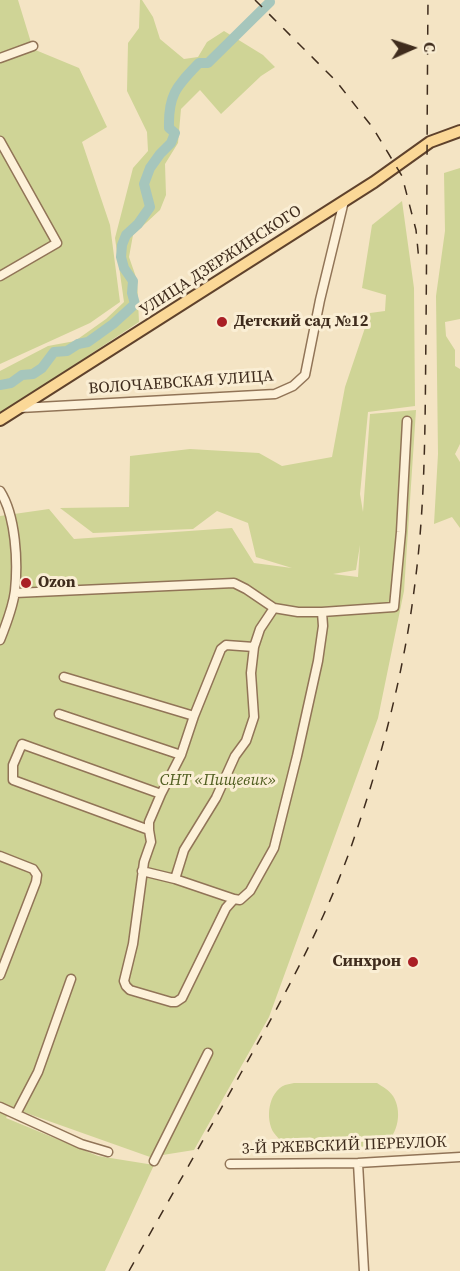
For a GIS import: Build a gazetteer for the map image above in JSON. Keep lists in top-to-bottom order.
{
  "streets": {
    "main road": ["УЛИЦА ДЗЕРЖИНСКОГО"],
    "street": ["ВОЛОЧАЕВСКАЯ УЛИЦА", "3-Й РЖЕВСКИЙ ПЕРЕУЛОК"]
  },
  "crossings": [
    ["УЛИЦА ДЗЕРЖИНСКОГО", "ВОЛОЧАЕВСКАЯ УЛИЦА"]
  ],
  "parks": ["СНТ «Пищевик»"],
  "places": ["Детский сад №12", "Ozon", "Синхрон"],
  "north": "right"
}
